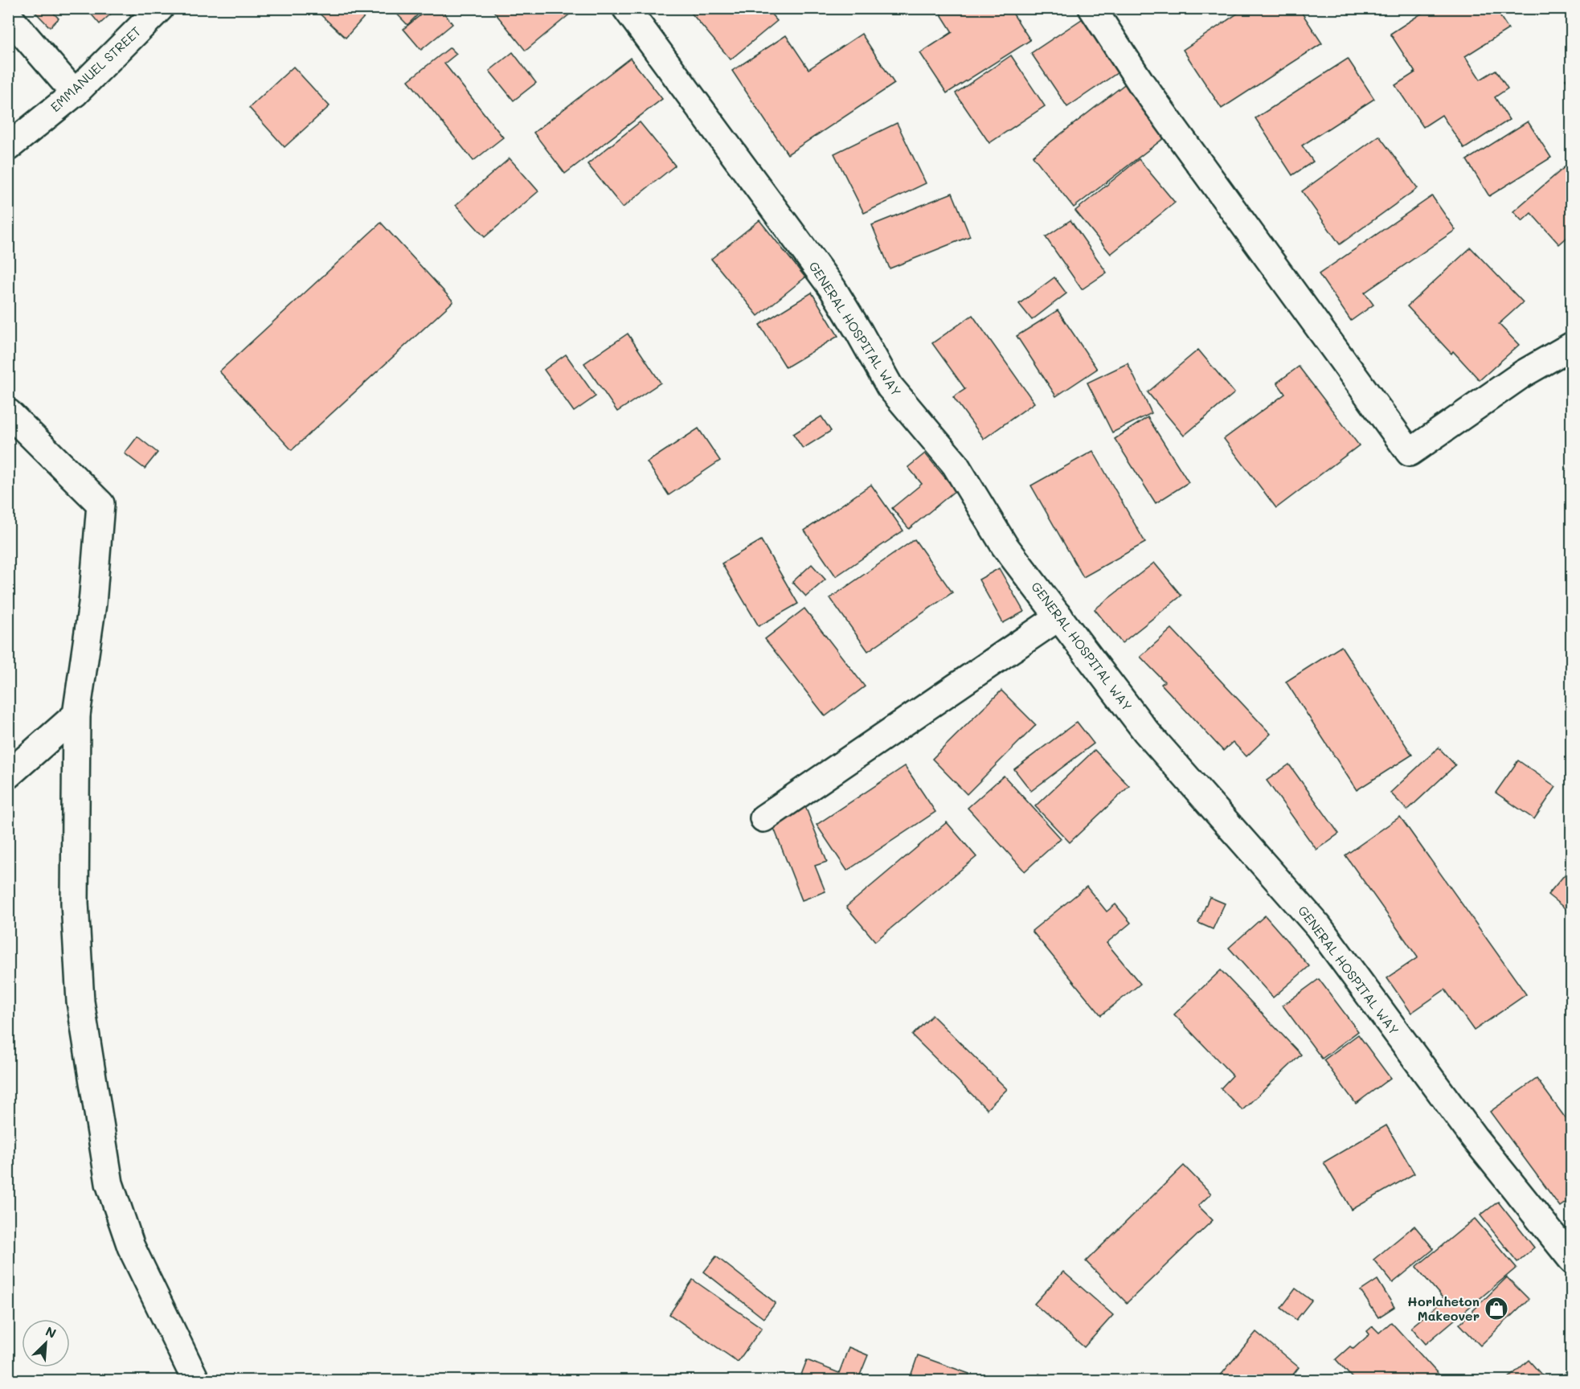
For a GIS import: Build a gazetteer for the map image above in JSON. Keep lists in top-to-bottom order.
{
  "streets": {
    "street": ["EMMANUEL STREET", "GENERAL HOSPITAL WAY"]
  },
  "places": {
    "shop": ["Horlaheton Makeover"]
  },
  "north": "top right"
}
